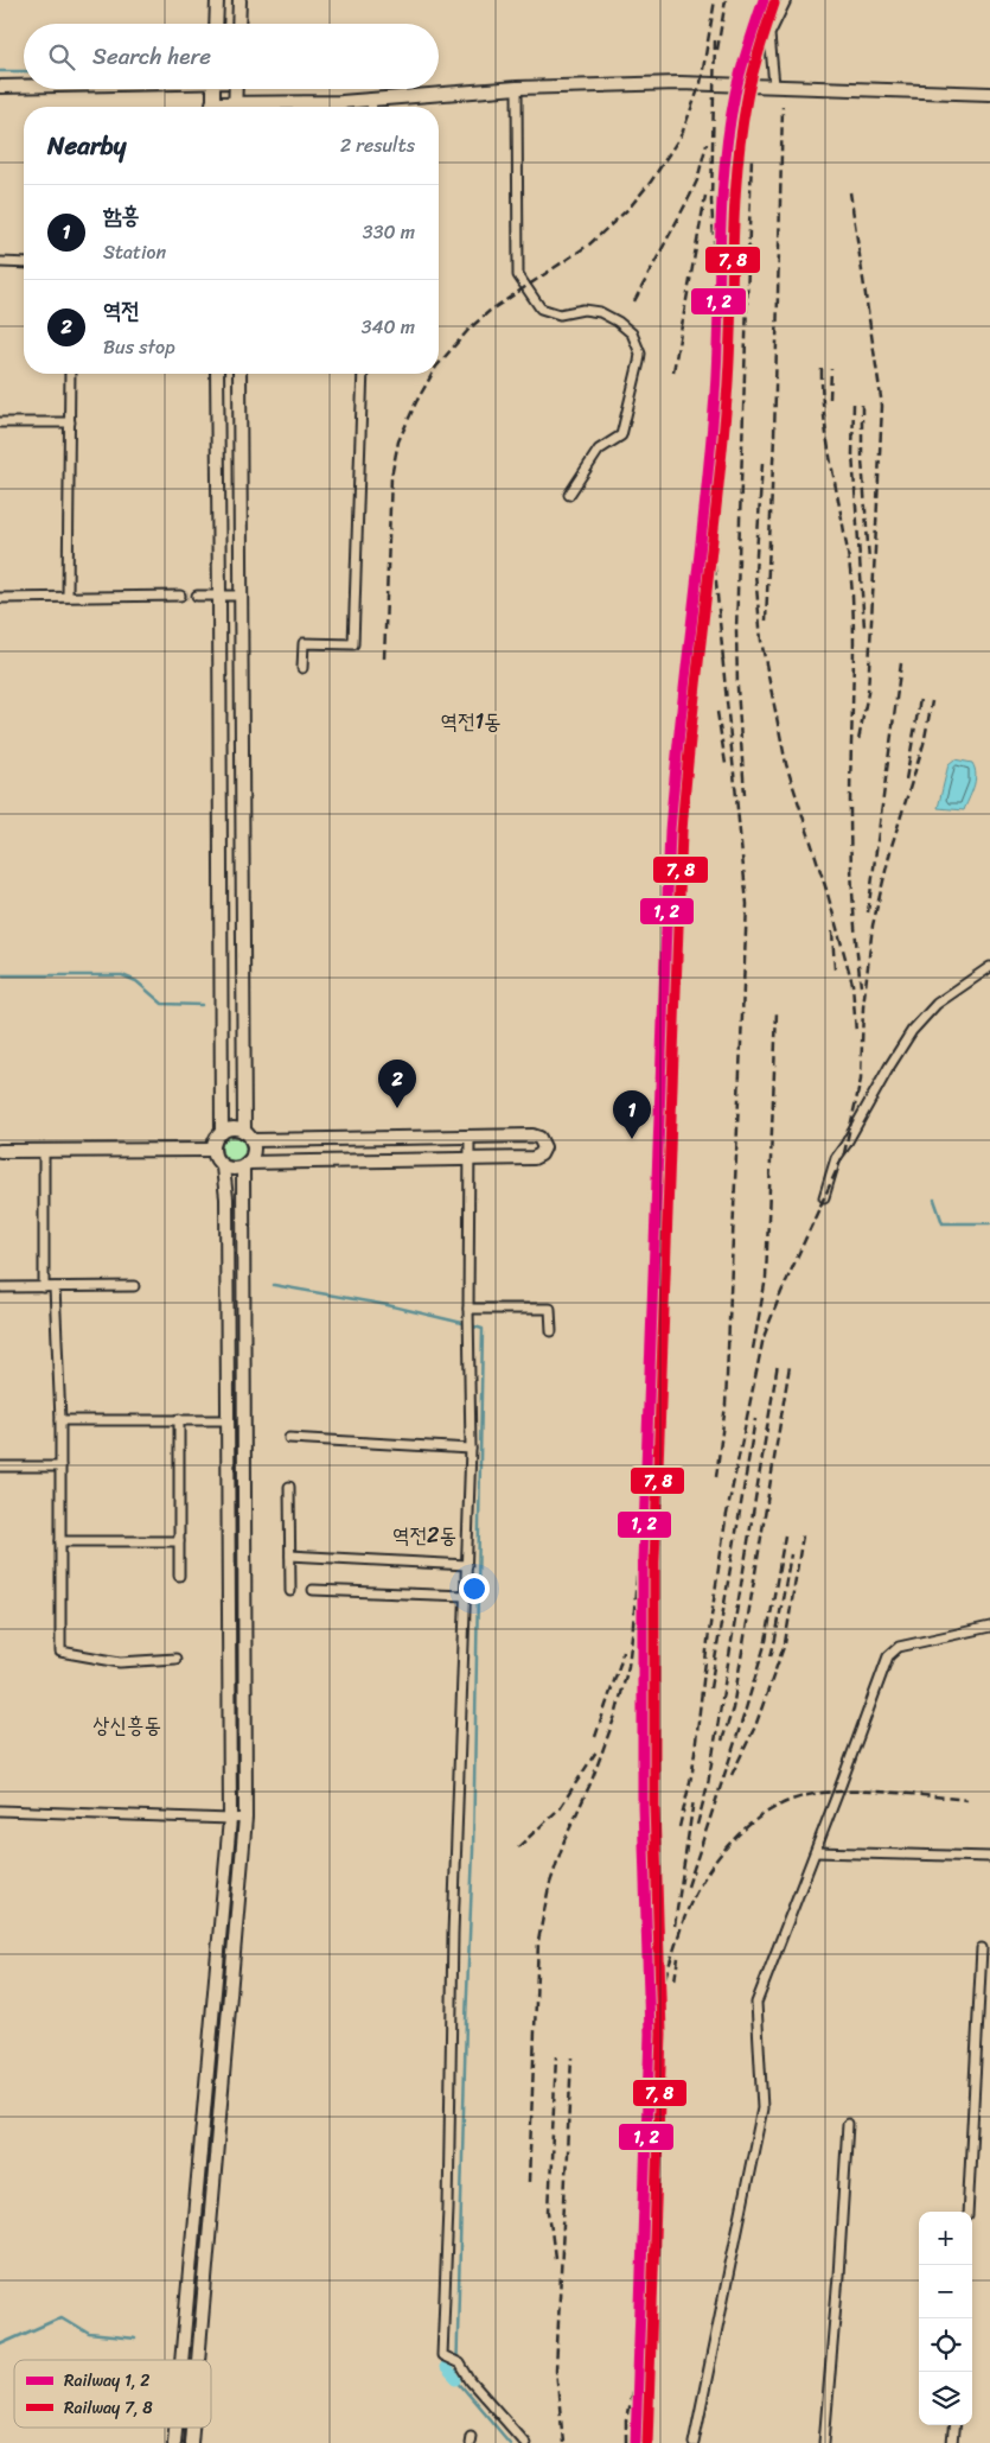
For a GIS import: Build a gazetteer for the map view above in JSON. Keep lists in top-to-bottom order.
{
  "districts": ["역전1동", "역전2동", "상신흥동"],
  "legend": ["Railway 1, 2", "Railway 7, 8"],
  "page": {
    "search": "Search here",
    "heading": ["Nearby", "2 results"],
    "list": [
      {
        "mark": "1",
        "name": "함흥",
        "note": "Station",
        "value": "330 m"
      },
      {
        "mark": "2",
        "name": "역전",
        "note": "Bus stop",
        "value": "340 m"
      }
    ],
    "pins": ["2", "1"],
    "map_buttons": ["+", "−"]
  }
}
